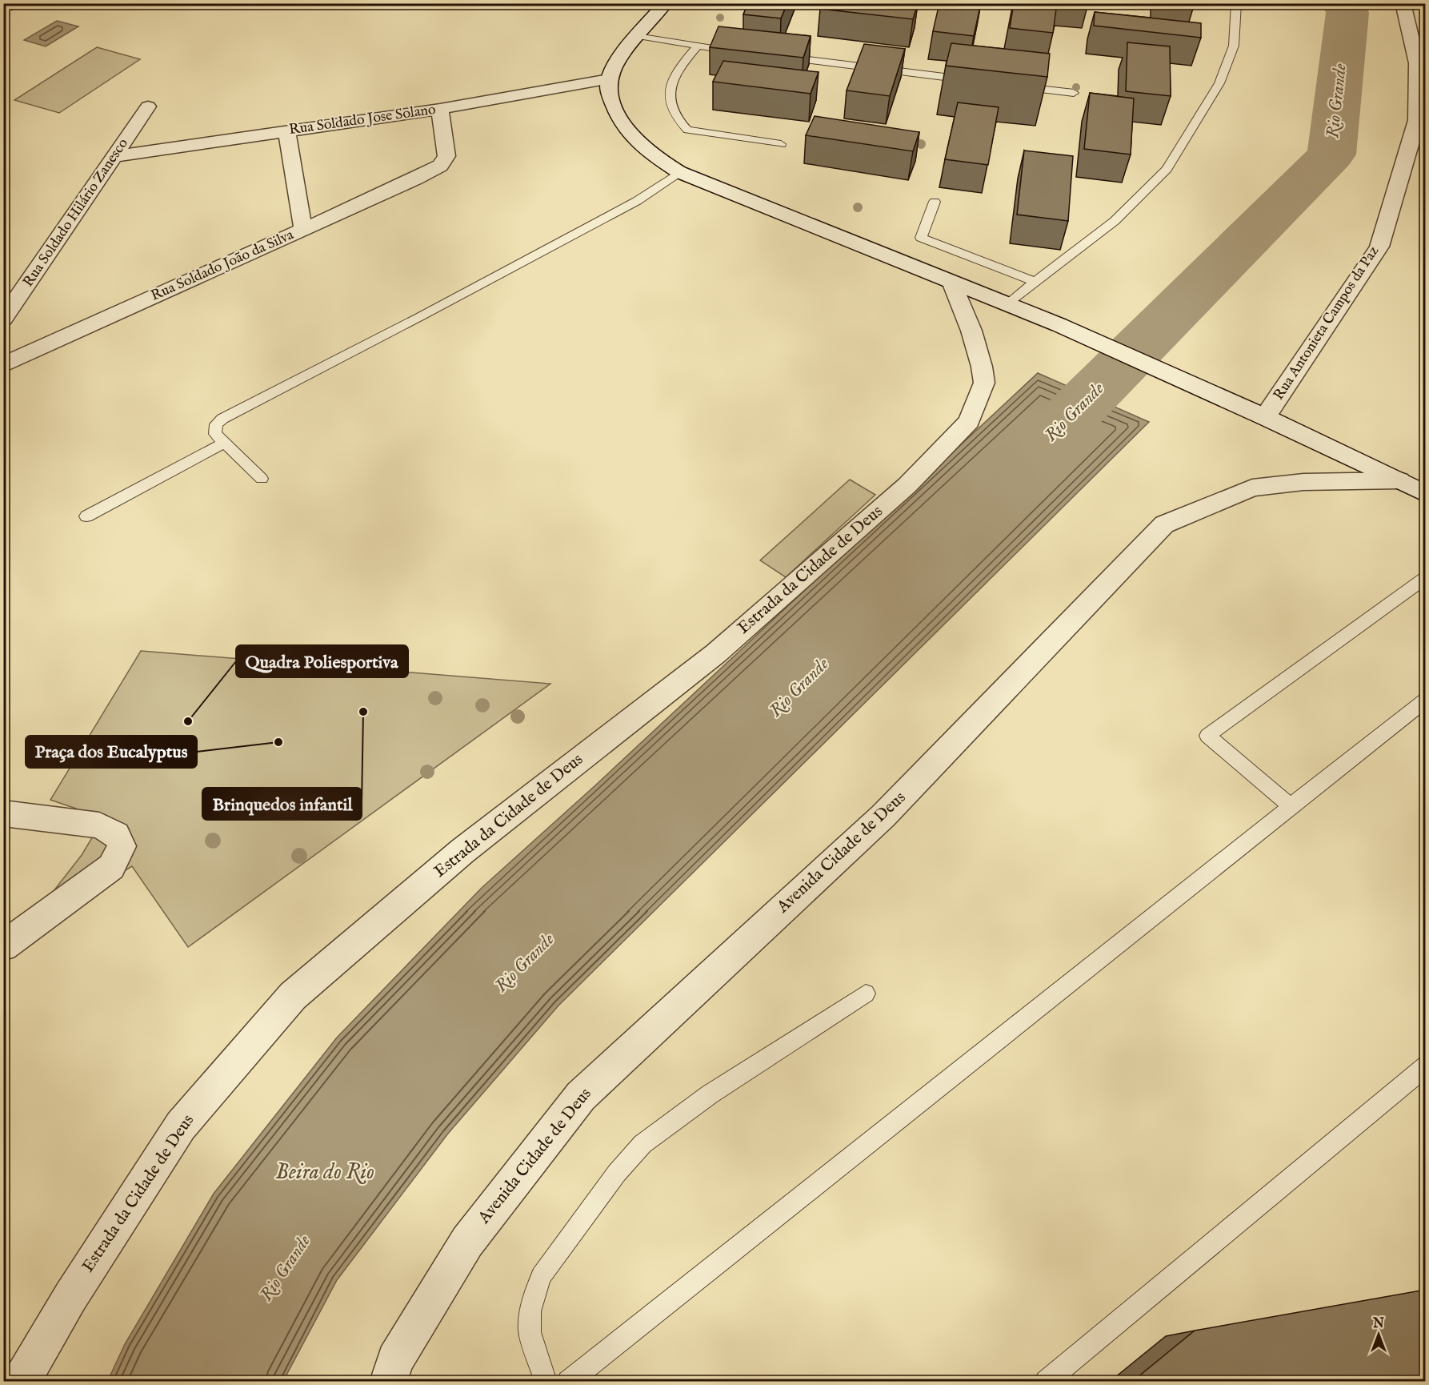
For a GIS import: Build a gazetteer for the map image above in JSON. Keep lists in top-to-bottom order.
{
  "streets": {
    "street": [
      "Rua Soldado Jose Solano",
      "Rua Soldado Hilário Zanesco",
      "Rua Soldado João da Silva",
      "Rua Antonieta Campos da Paz",
      "Estrada da Cidade de Deus",
      "Avenida Cidade de Deus"
    ]
  },
  "crossings": [
    ["Rua Soldado Jose Solano", "Rua Soldado Hilário Zanesco"],
    ["Rua Soldado Jose Solano", "Rua Soldado João da Silva"]
  ],
  "water": ["Rio Grande", "Beira do Rio"],
  "places": ["Brinquedos infantil", "Quadra Poliesportiva", "Praça dos Eucalyptus"],
  "north": "top"
}
